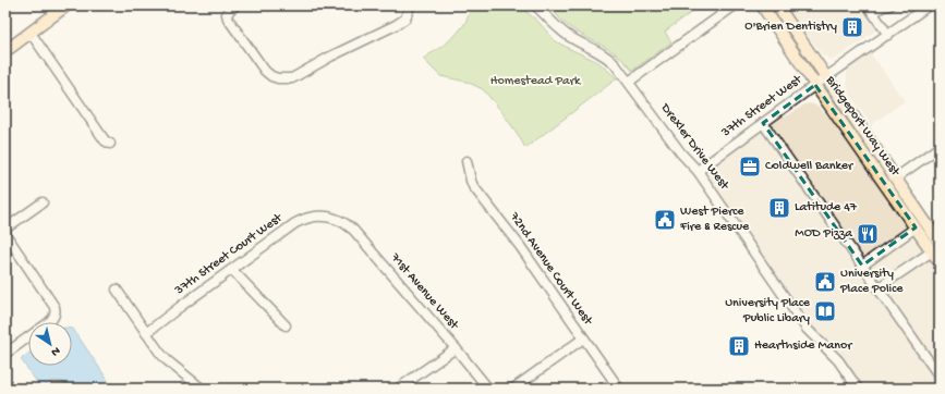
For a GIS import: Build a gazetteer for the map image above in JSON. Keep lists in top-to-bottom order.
{
  "streets": {
    "main road": ["Bridgeport Way West"],
    "street": [
      "37th Street West",
      "Drexler Drive West",
      "37th Street Court West",
      "72nd Avenue Court West",
      "71st Avenue West"
    ]
  },
  "crossings": [
    ["37th Street West", "Bridgeport Way West"],
    ["37th Street West", "Drexler Drive West"],
    ["37th Street Court West", "71st Avenue West"]
  ],
  "parks": ["Homestead Park"],
  "places": {
    "building": ["O'Brien Dentistry", "Latitude 47", "Hearthside Manor"],
    "office": ["Coldwell Banker"],
    "public building": ["West Pierce Fire & Rescue", "University Place Police"],
    "restaurant": ["MOD Pizza"],
    "library": ["University Place Public Libary"]
  },
  "north": "bottom right"
}
